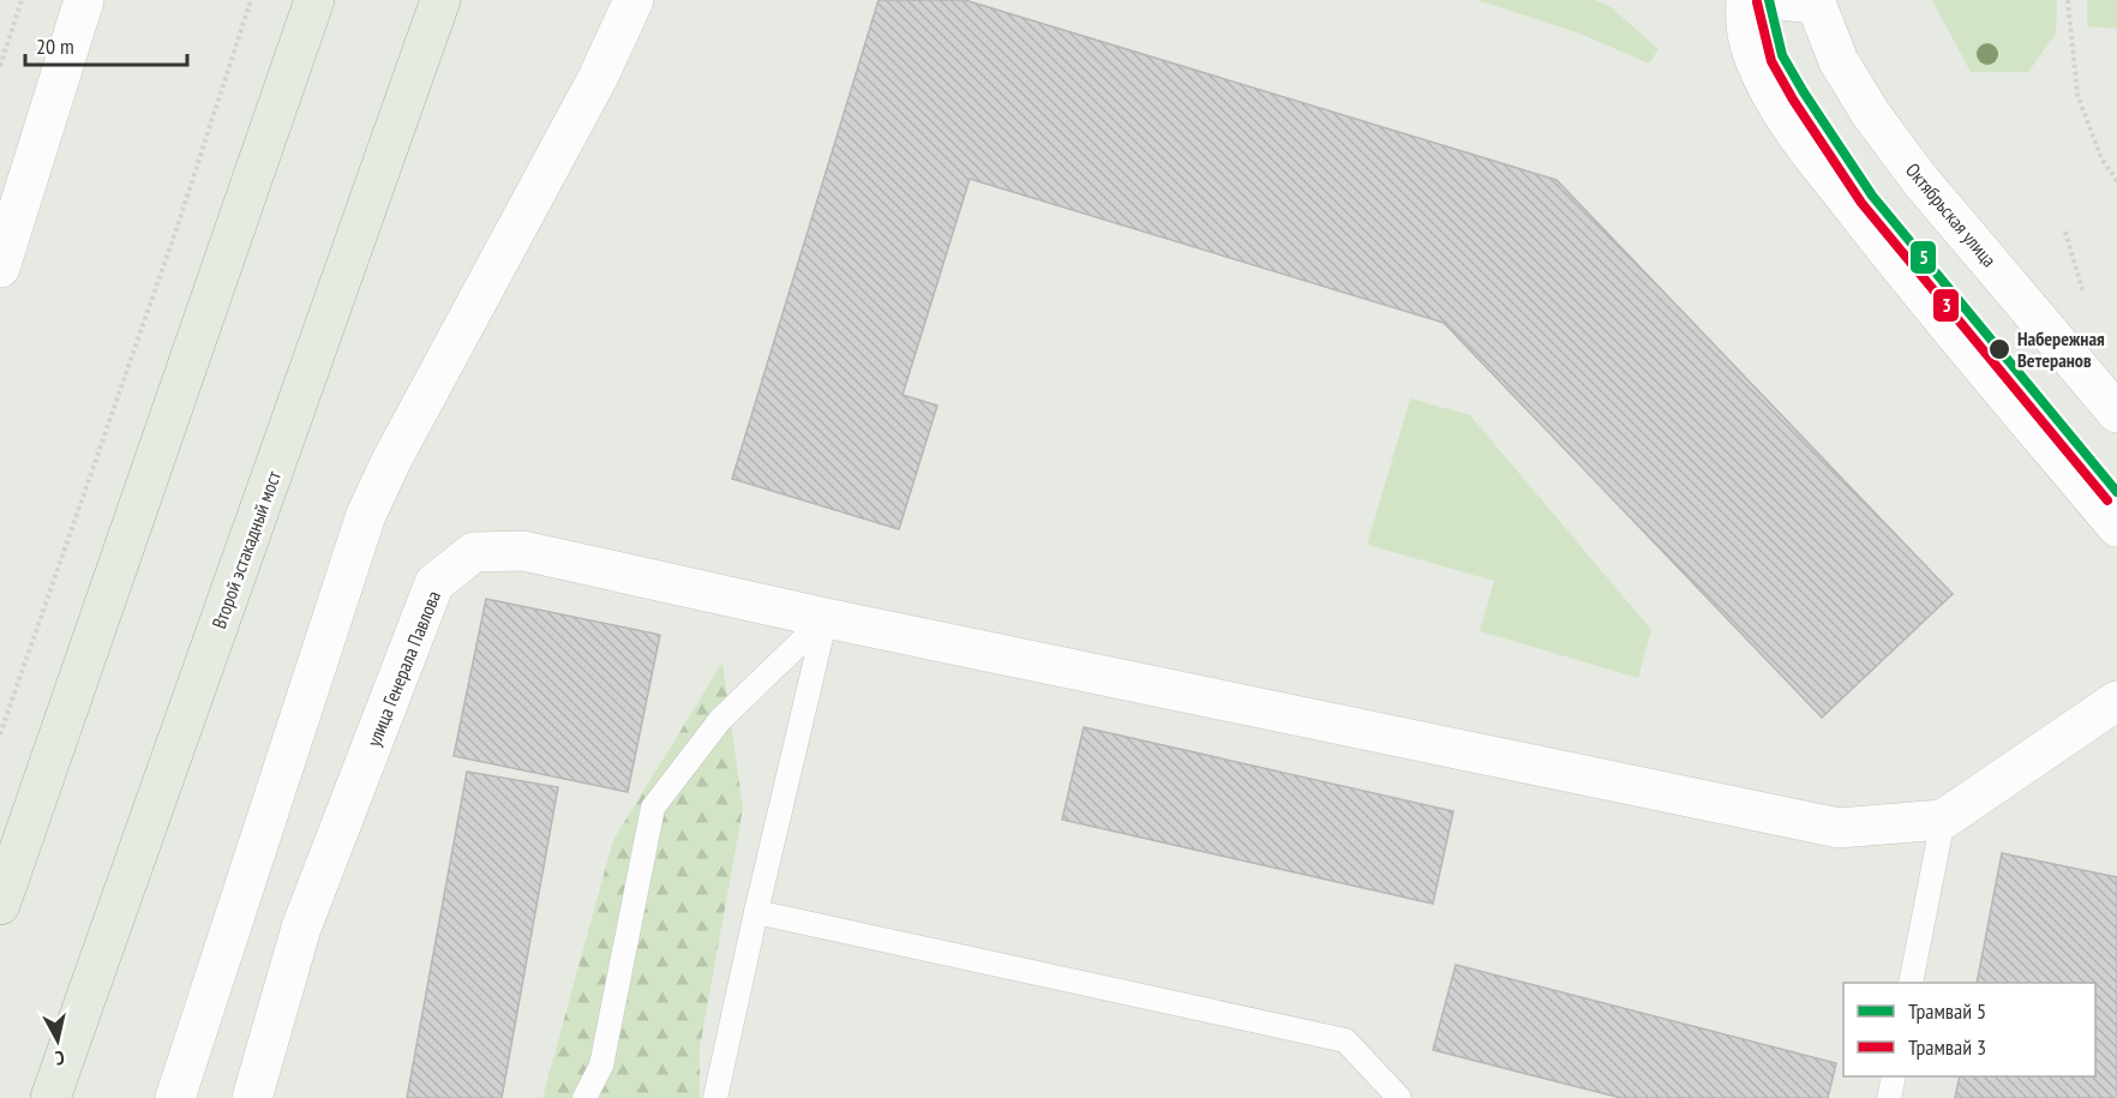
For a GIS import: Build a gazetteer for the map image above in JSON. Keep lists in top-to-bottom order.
{
  "streets": {
    "main road": ["Октябрьская улица", "Второй эстакадный мост", "улица Генерала Павлова"]
  },
  "places": ["Набережная Ветеранов"],
  "lines": ["tram line 5", "tram line 3"],
  "legend": ["Трамвай 5", "Трамвай 3"],
  "scale_bar": "20 m",
  "north": "bottom"
}
